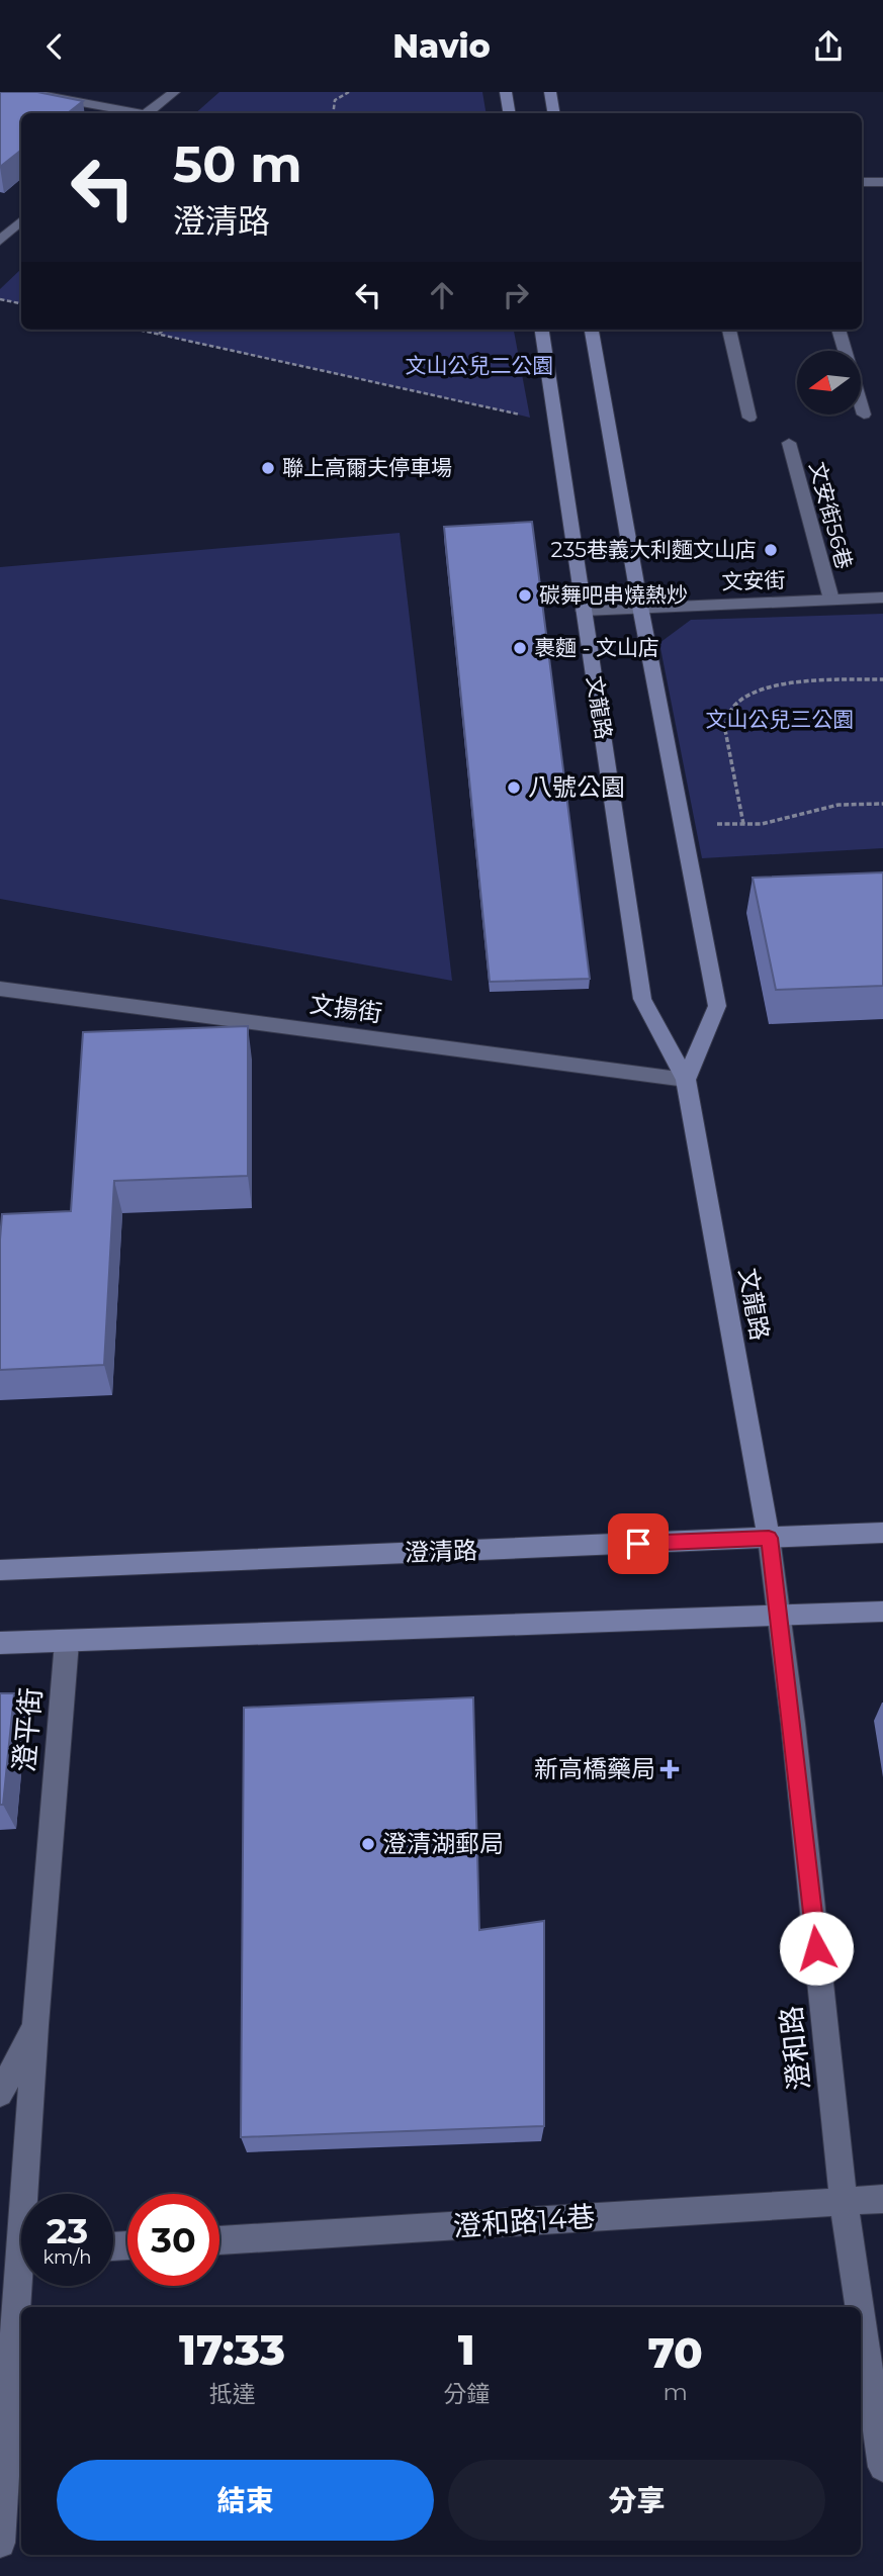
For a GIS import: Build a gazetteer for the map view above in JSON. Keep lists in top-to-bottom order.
{
  "streets": {
    "street": [
      "文安街56巷",
      "文安街",
      "文龍路",
      "文揚街",
      "澄清路",
      "澄平街",
      "澄和路",
      "澄和路14巷"
    ]
  },
  "crossings": [
    ["文安街56巷", "文安街"],
    ["文安街", "文龍路"],
    ["文龍路", "文揚街"],
    ["文龍路", "澄清路"],
    ["文龍路", "澄和路"],
    ["澄清路", "澄和路"],
    ["澄和路", "澄和路14巷"]
  ],
  "parks": ["文山公兒二公園", "文山公兒三公園"],
  "places": {
    "other": [
      "聯上高爾夫停車場",
      "235巷義大利麵文山店",
      "碳舞吧串燒熱炒",
      "裹麵 - 文山店",
      "八號公園",
      "澄清湖郵局"
    ],
    "health": ["新高橋藥局"]
  },
  "north": "left",
  "page": {
    "header": "Navio",
    "turn": ["50 m", "澄清路"],
    "speed": "23 km/h",
    "limit": "30",
    "eta": [
      "17:33",
      "抵達",
      "1",
      "分鐘",
      "70",
      "m"
    ],
    "buttons": ["結束", "分享"]
  }
}
